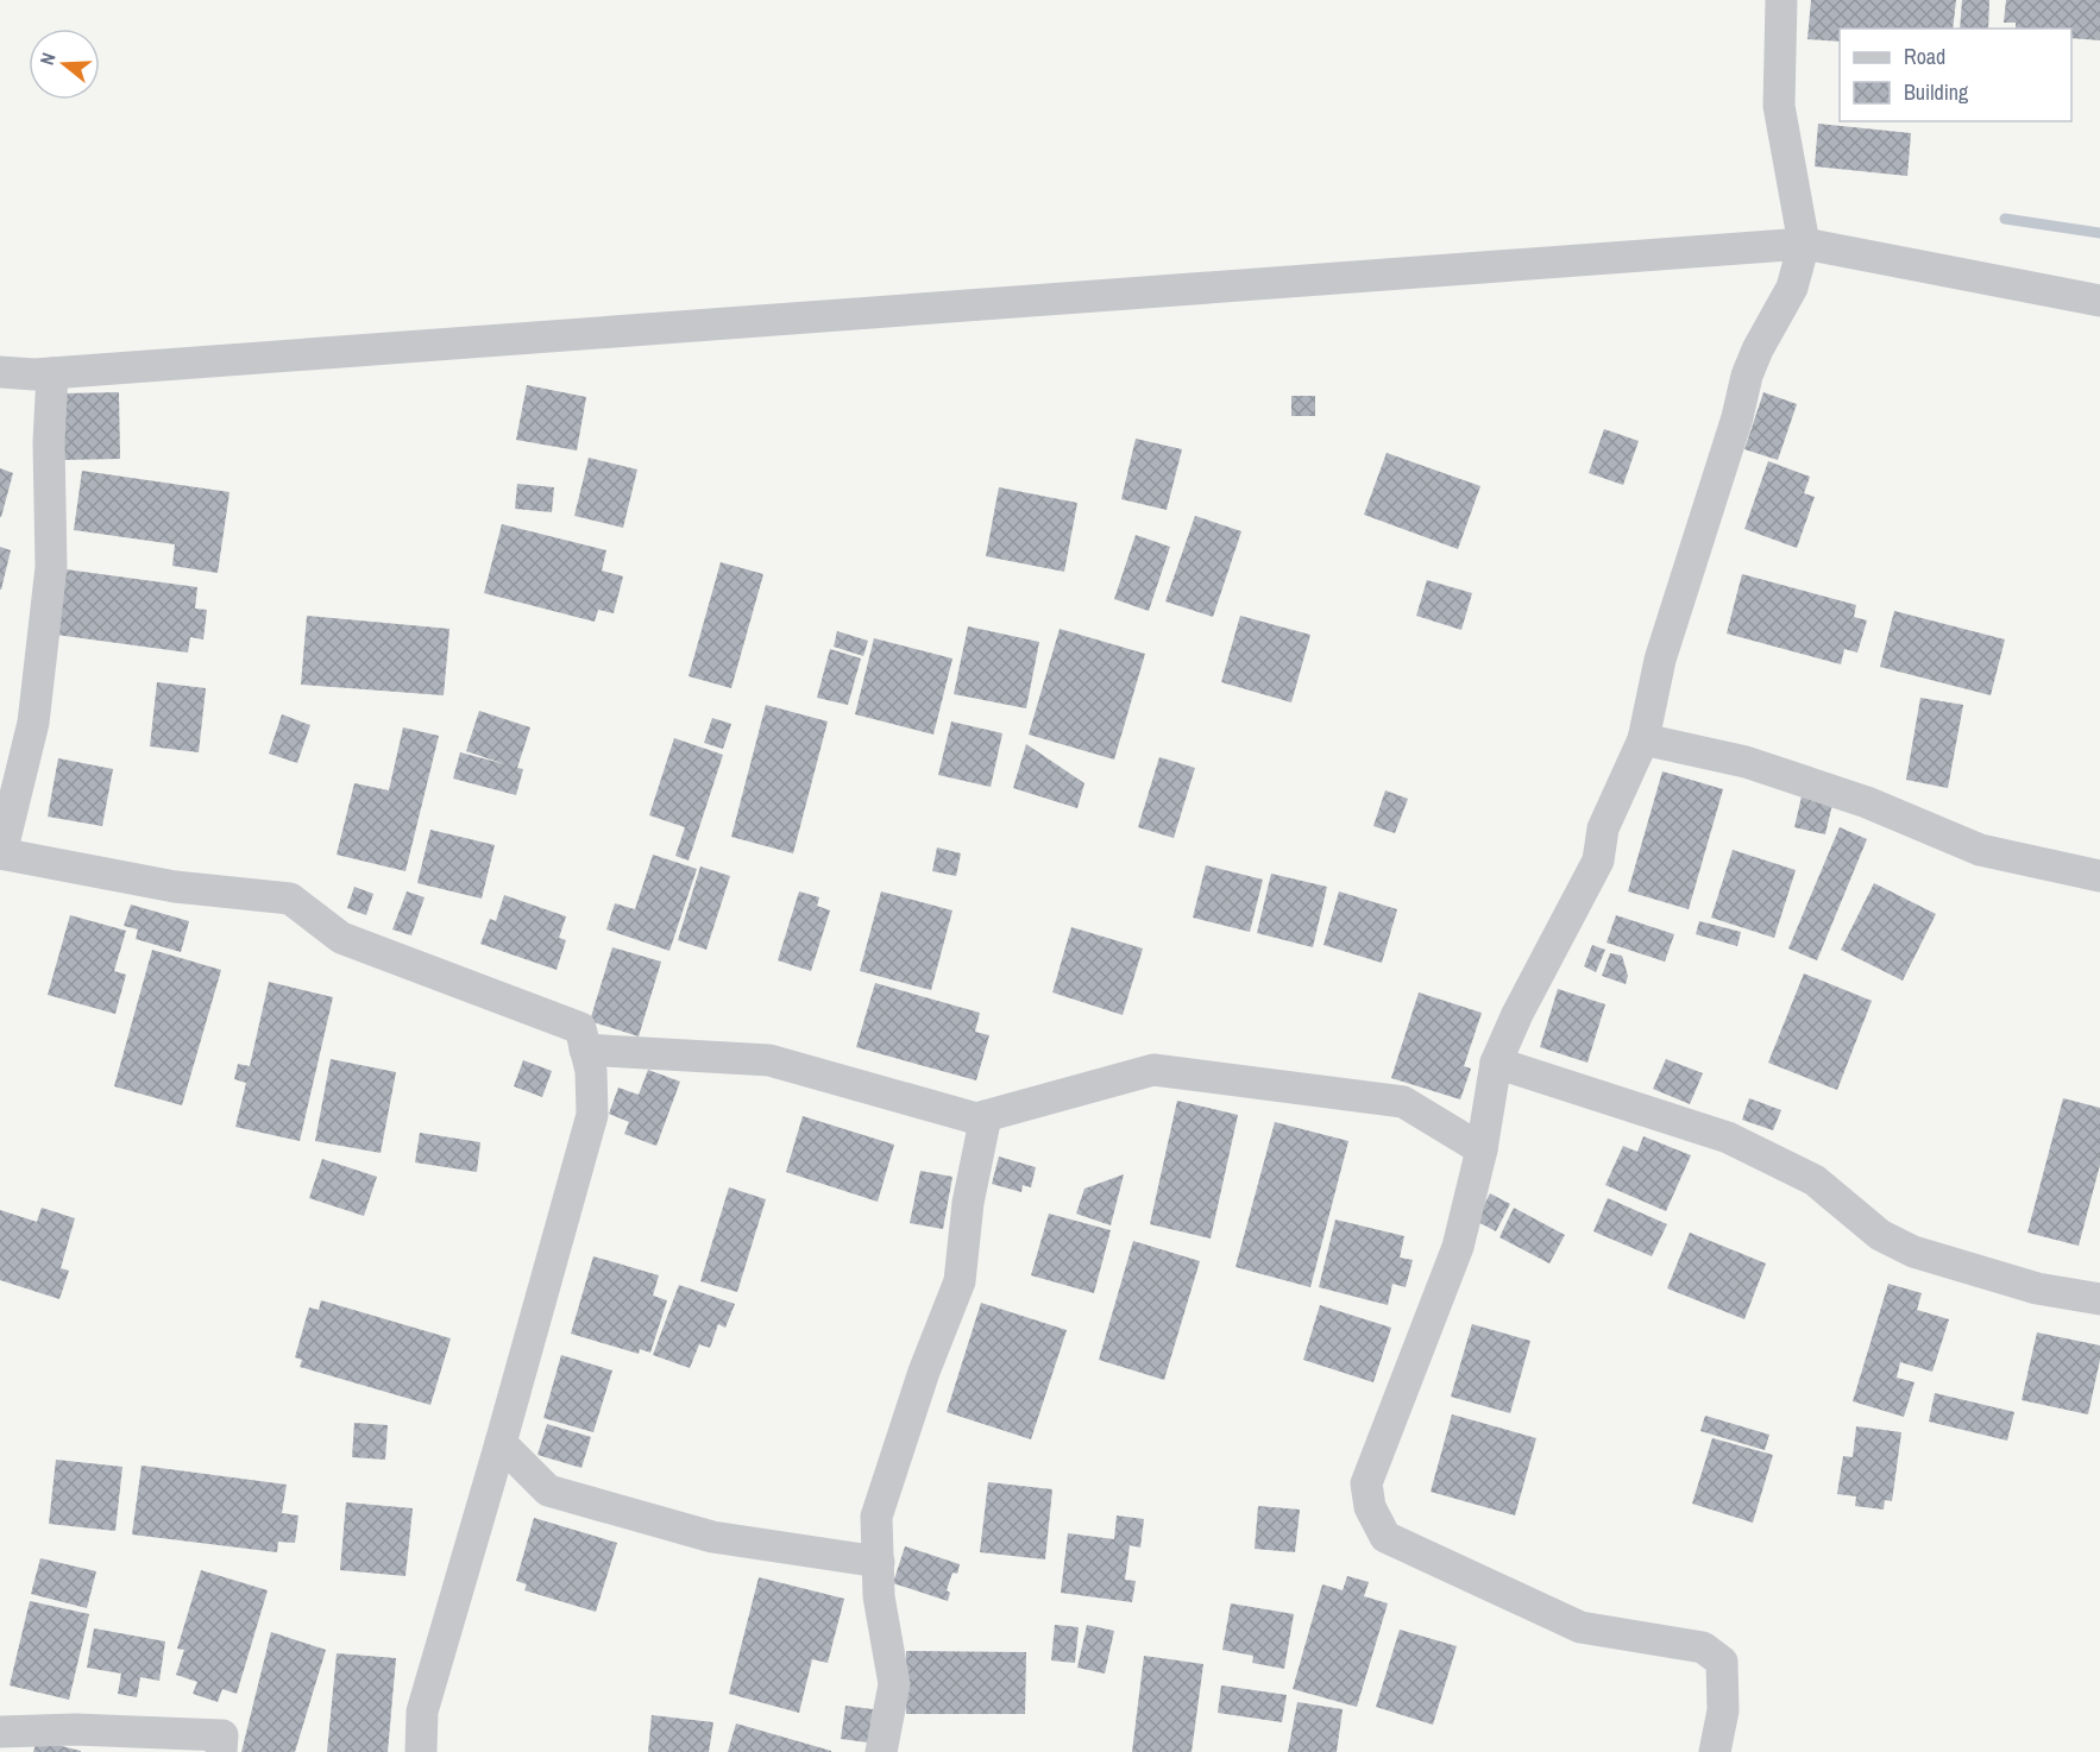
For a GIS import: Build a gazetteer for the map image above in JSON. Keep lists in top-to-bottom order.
{
  "legend": ["Road", "Building"],
  "north": "left"
}
